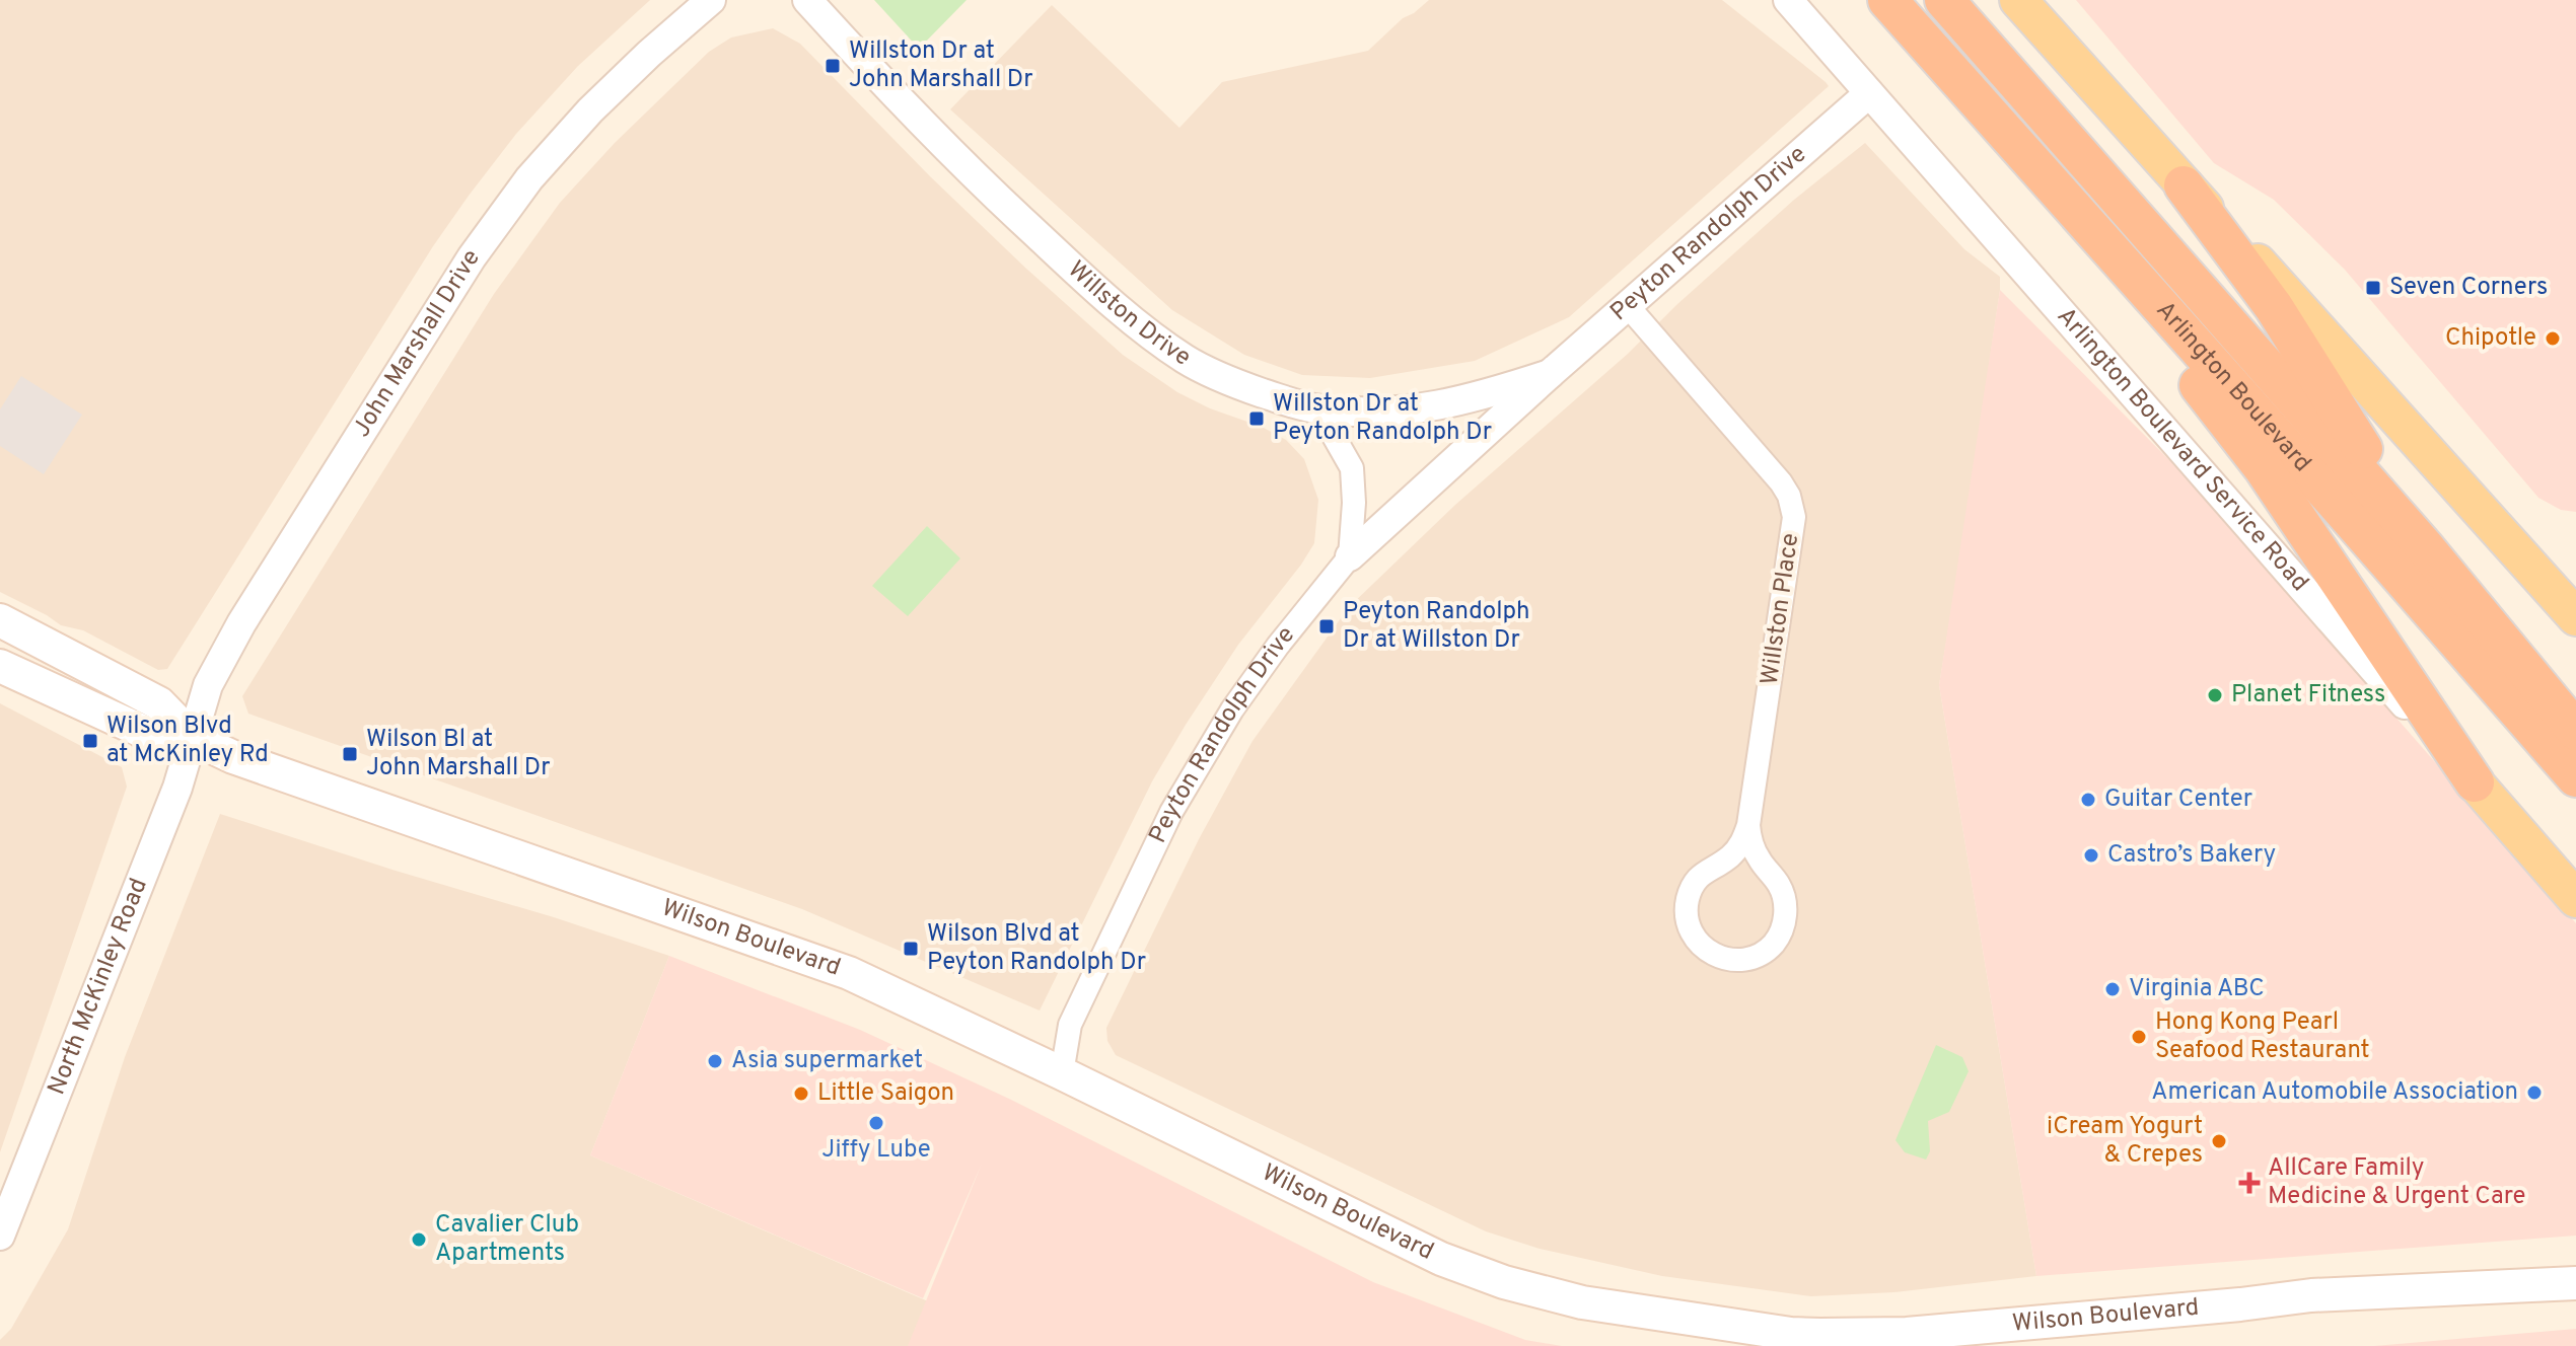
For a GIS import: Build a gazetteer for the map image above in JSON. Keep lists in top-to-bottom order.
{
  "streets": {
    "highway": ["Arlington Boulevard"],
    "main road": ["Arlington Boulevard Service Road", "Wilson Boulevard"],
    "street": [
      "Peyton Randolph Drive",
      "Willston Drive",
      "John Marshall Drive",
      "Willston Place",
      "North McKinley Road"
    ]
  },
  "crossings": [
    ["Peyton Randolph Drive", "Willston Drive"],
    ["Peyton Randolph Drive", "Arlington Boulevard Service Road"],
    ["Peyton Randolph Drive", "Willston Place"],
    ["Peyton Randolph Drive", "Wilson Boulevard"],
    ["John Marshall Drive", "Wilson Boulevard"],
    ["John Marshall Drive", "North McKinley Road"],
    ["Wilson Boulevard", "North McKinley Road"]
  ],
  "places": {
    "transit": [
      "Willston Dr at John Marshall Dr",
      "Seven Corners",
      "Willston Dr at Peyton Randolph Dr",
      "Peyton Randolph Dr at Willston Dr",
      "Wilson Blvd at McKinley Rd",
      "Wilson Bl at John Marshall Dr",
      "Wilson Blvd at Peyton Randolph Dr"
    ],
    "other": [
      "Chipotle",
      "Planet Fitness",
      "Guitar Center",
      "Castro’s Bakery",
      "Virginia ABC",
      "Hong Kong Pearl Seafood Restaurant",
      "Asia supermarket",
      "American Automobile Association",
      "Little Saigon",
      "Jiffy Lube",
      "iCream Yogurt & Crepes",
      "Cavalier Club Apartments"
    ],
    "health": ["AllCare Family Medicine & Urgent Care"]
  }
}
